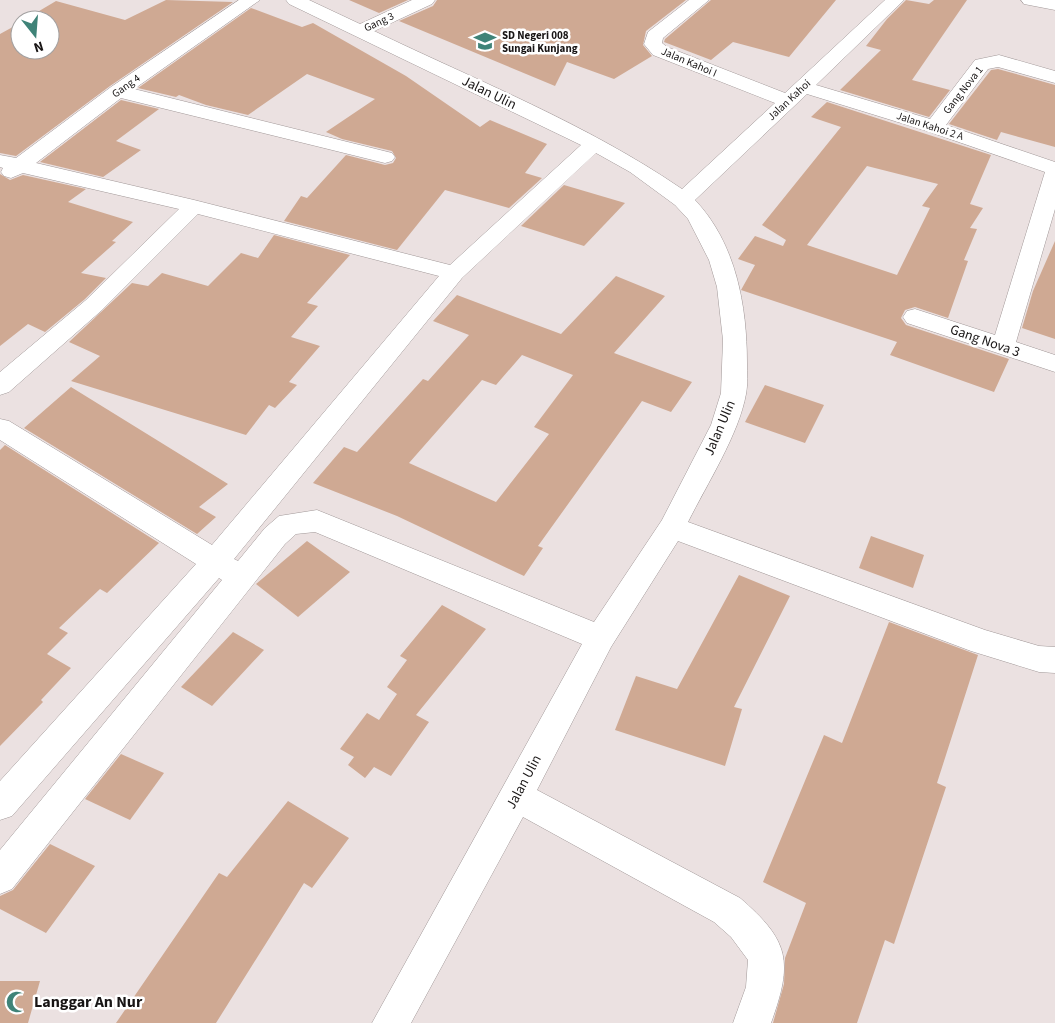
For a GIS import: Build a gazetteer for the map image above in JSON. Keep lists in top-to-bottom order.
{
  "streets": {
    "street": [
      "Gang 3",
      "Jalan Kahoi I",
      "Gang 4",
      "Gang Nova 1",
      "Jalan Ulin",
      "Jalan Kahoi",
      "Jalan Kahoi 2 A",
      "Gang Nova 3"
    ]
  },
  "crossings": [
    ["Gang 3", "Jalan Ulin"],
    ["Jalan Kahoi I", "Jalan Kahoi"],
    ["Gang Nova 1", "Jalan Kahoi 2 A"],
    ["Jalan Ulin", "Jalan Kahoi"],
    ["Jalan Kahoi", "Jalan Kahoi 2 A"]
  ],
  "places": {
    "school or university": ["SD Negeri 008 Sungai Kunjang"],
    "mosque": ["Langgar An Nur"]
  },
  "north": "bottom"
}
